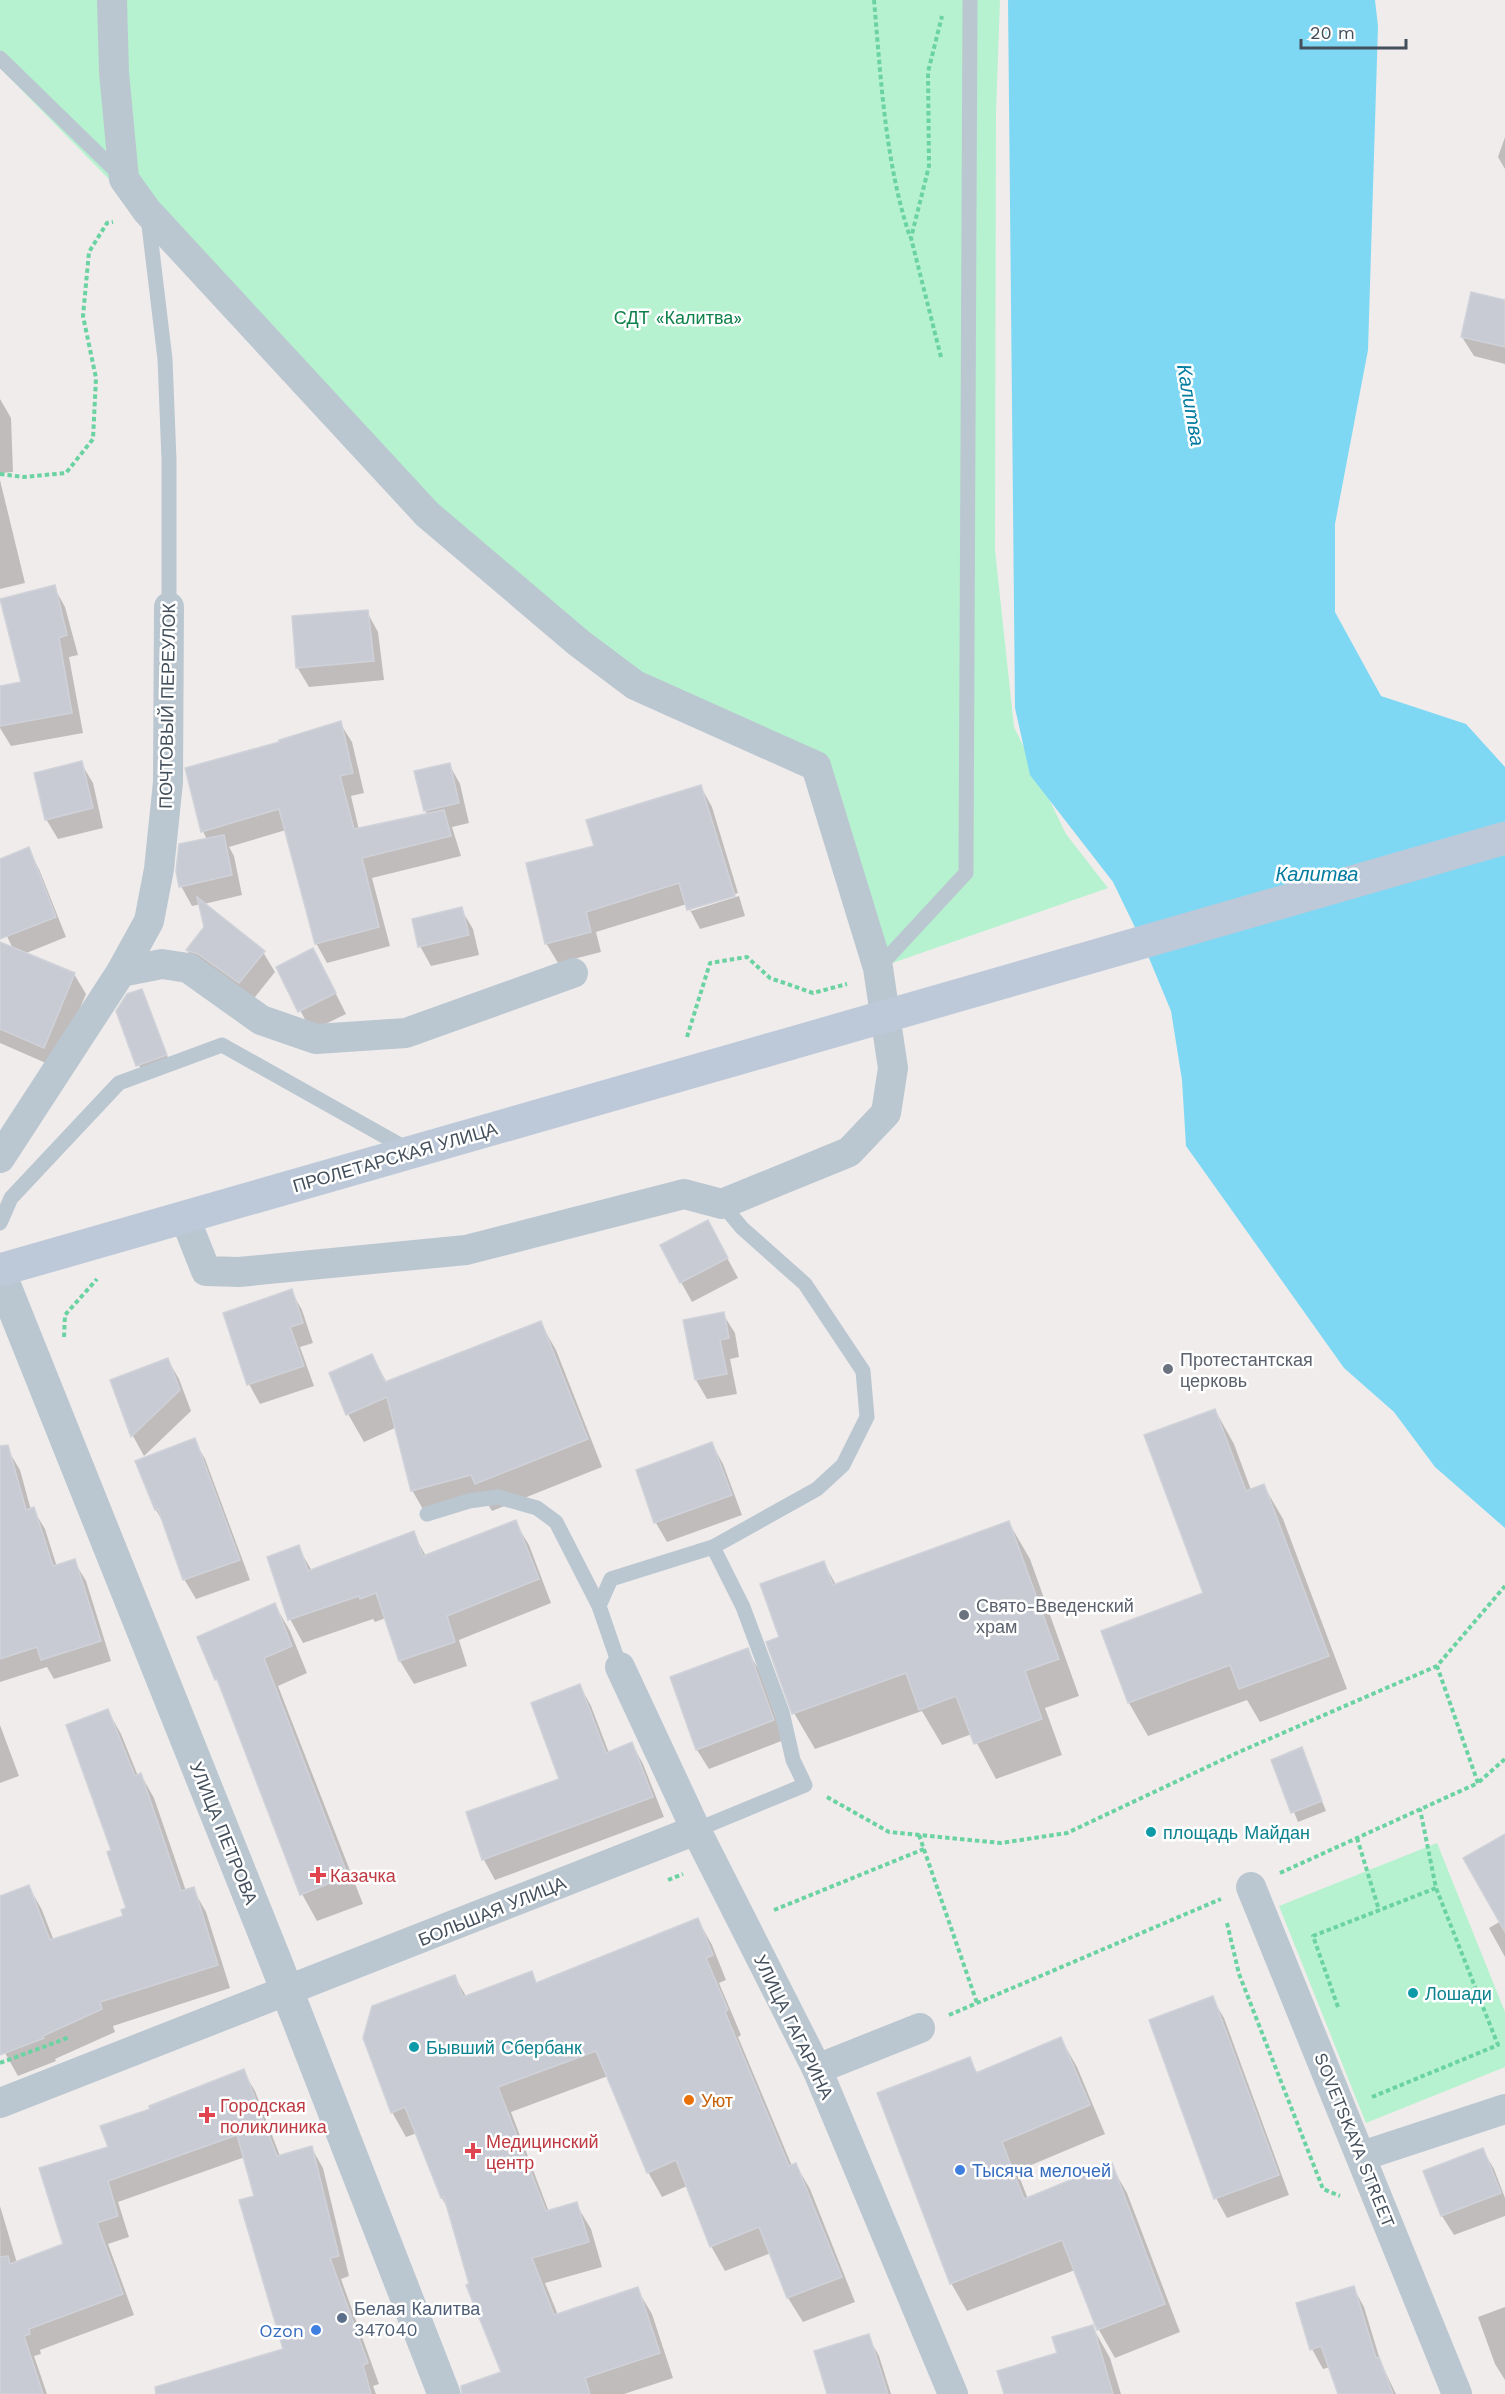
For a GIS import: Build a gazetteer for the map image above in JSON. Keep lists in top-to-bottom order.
{
  "streets": {
    "main road": ["ПРОЛЕТАРСКАЯ УЛИЦА"],
    "street": [
      "ПОЧТОВЫЙ ПЕРЕУЛОК",
      "УЛИЦА ПЕТРОВА",
      "БОЛЬШАЯ УЛИЦА",
      "УЛИЦА ГАГАРИНА",
      "SOVETSKAYA STREET"
    ]
  },
  "crossings": [
    ["ПРОЛЕТАРСКАЯ УЛИЦА", "УЛИЦА ПЕТРОВА"],
    ["УЛИЦА ПЕТРОВА", "БОЛЬШАЯ УЛИЦА"],
    ["БОЛЬШАЯ УЛИЦА", "УЛИЦА ГАГАРИНА"]
  ],
  "water": ["Калитва"],
  "parks": ["СДТ «Калитва»"],
  "places": {
    "other": [
      "Протестантская церковь",
      "Свято-Введенский храм",
      "площадь Майдан",
      "Лошади",
      "Бывший Сбербанк",
      "Уют",
      "Тысяча мелочей",
      "Белая Калитва 347040",
      "Ozon"
    ],
    "health": ["Казачка", "Городская поликлиника", "Медицинский центр"]
  },
  "scale_bar": "20 m"
}
